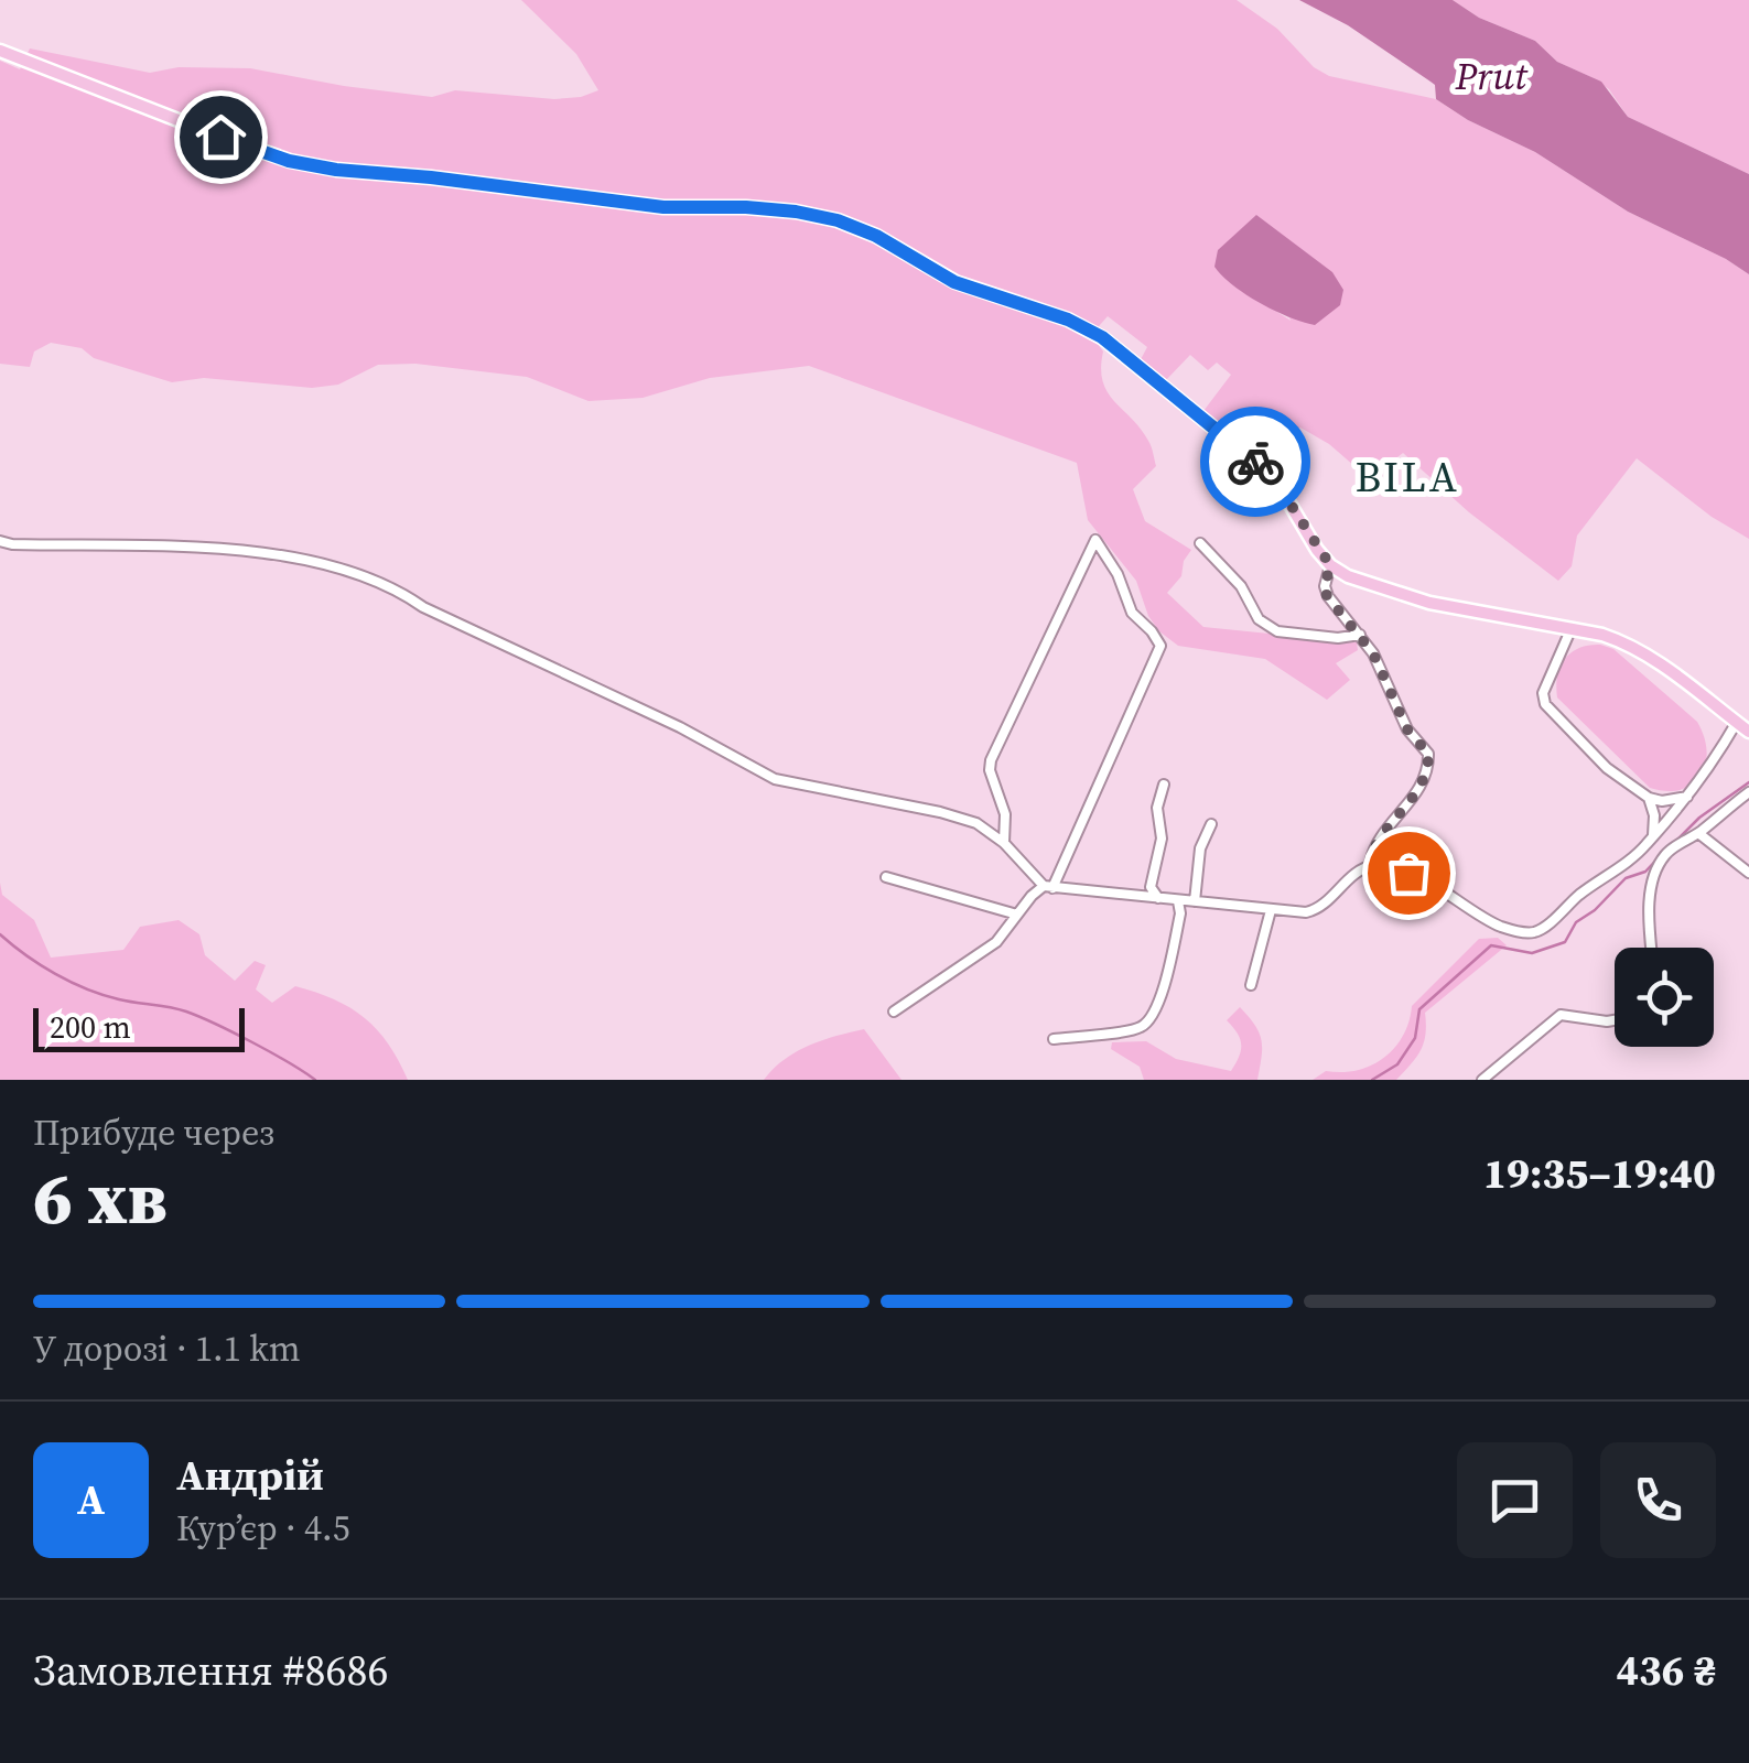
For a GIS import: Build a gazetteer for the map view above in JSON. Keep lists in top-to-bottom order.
{
  "districts": ["BILA"],
  "water": ["Prut"],
  "scale_bar": "200 m",
  "page": {
    "scale": "200 m",
    "heading": ["6 хв", "Прибуде через", "19:35–19:40"],
    "panel": [
      "Андрій",
      "Кур’єр · 4.5",
      "Замовлення #8686",
      "436 ₴"
    ],
    "bar": "У дорозі · 1.1 km",
    "round": "А"
  }
}
